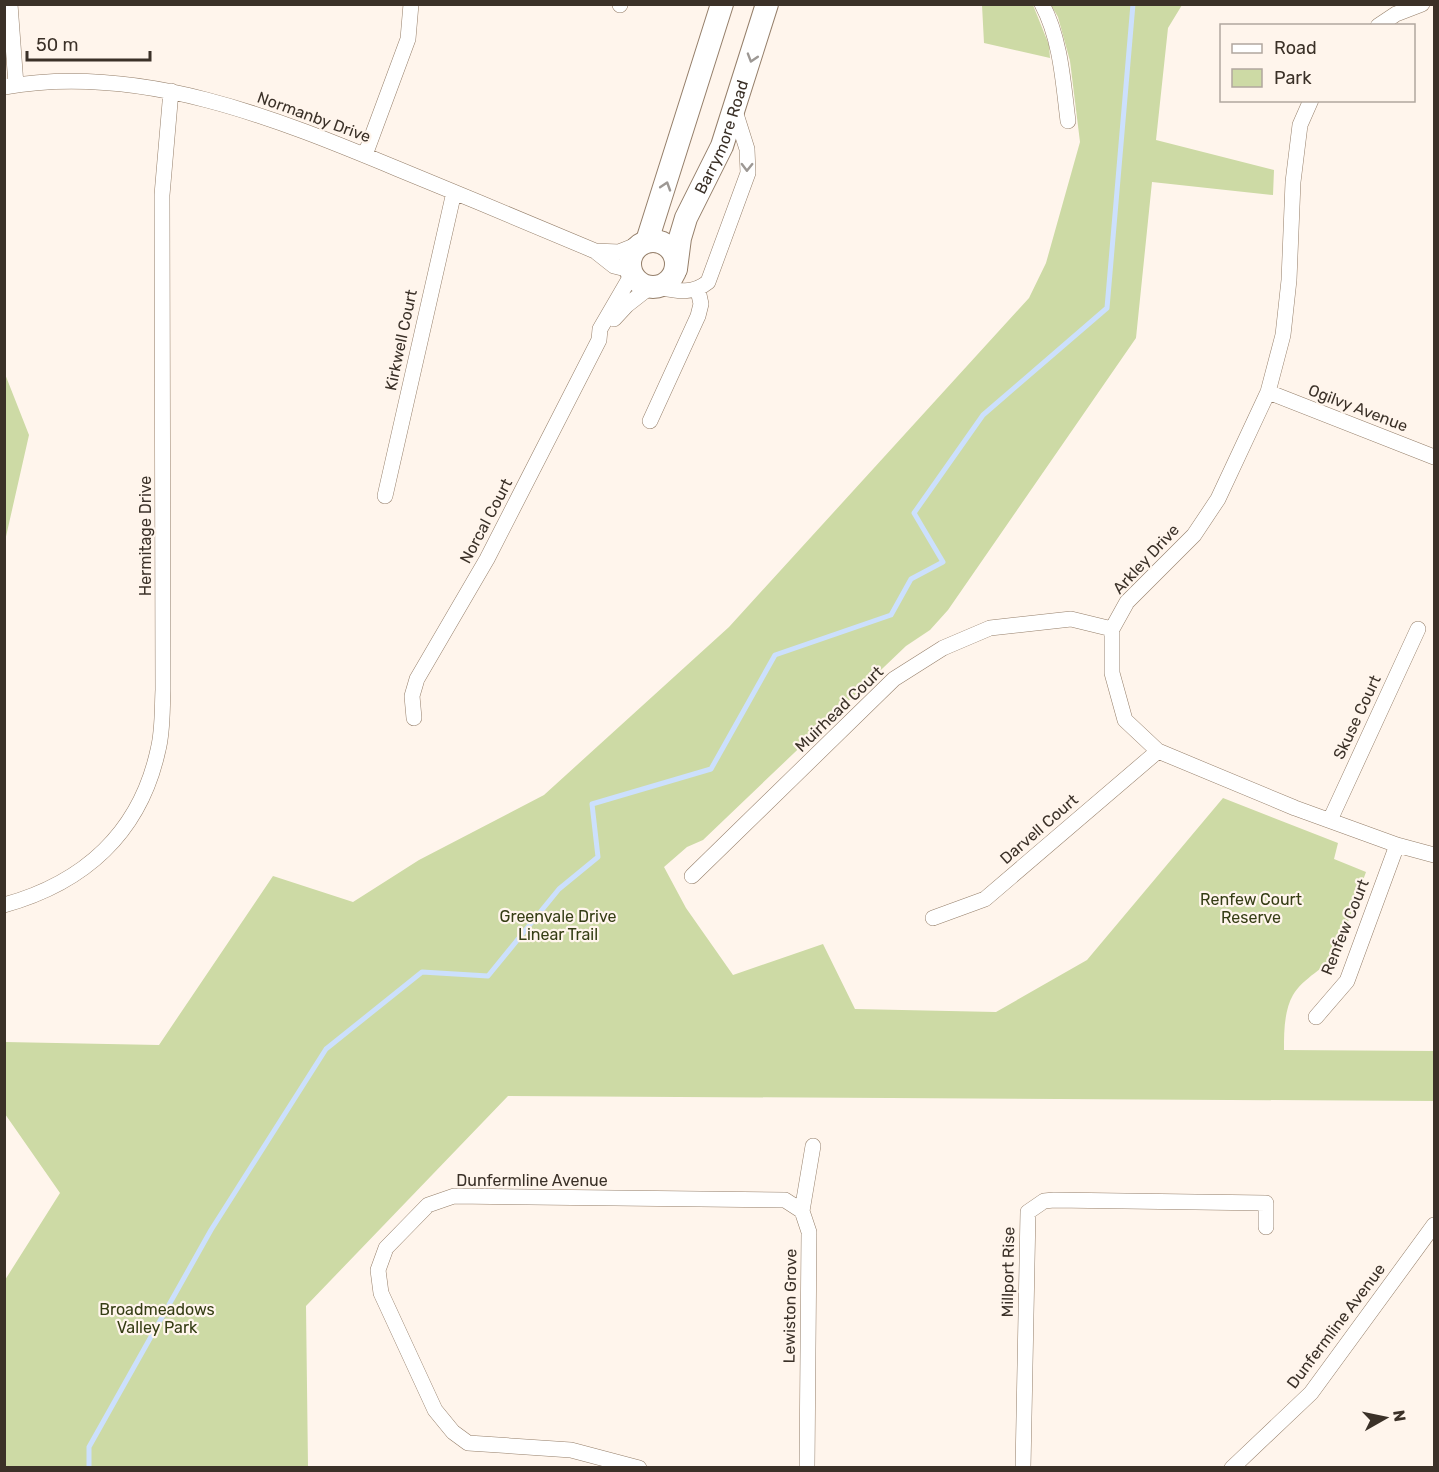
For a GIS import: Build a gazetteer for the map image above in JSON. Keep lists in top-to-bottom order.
{
  "streets": {
    "street": [
      "Normanby Drive",
      "Barrymore Road",
      "Kirkwell Court",
      "Ogilvy Avenue",
      "Norcal Court",
      "Hermitage Drive",
      "Arkley Drive",
      "Muirhead Court",
      "Skuse Court",
      "Darvell Court",
      "Renfew Court",
      "Dunfermline Avenue",
      "Millport Rise",
      "Lewiston Grove"
    ]
  },
  "crossings": [
    ["Normanby Drive", "Barrymore Road"],
    ["Normanby Drive", "Kirkwell Court"],
    ["Normanby Drive", "Norcal Court"],
    ["Normanby Drive", "Hermitage Drive"],
    ["Barrymore Road", "Norcal Court"],
    ["Ogilvy Avenue", "Arkley Drive"],
    ["Arkley Drive", "Muirhead Court"],
    ["Arkley Drive", "Skuse Court"],
    ["Arkley Drive", "Darvell Court"],
    ["Arkley Drive", "Renfew Court"],
    ["Dunfermline Avenue", "Lewiston Grove"]
  ],
  "parks": ["Renfew Court Reserve", "Greenvale Drive Linear Trail", "Broadmeadows Valley Park"],
  "legend": ["Road", "Park"],
  "scale_bar": "50 m",
  "north": "right"
}
